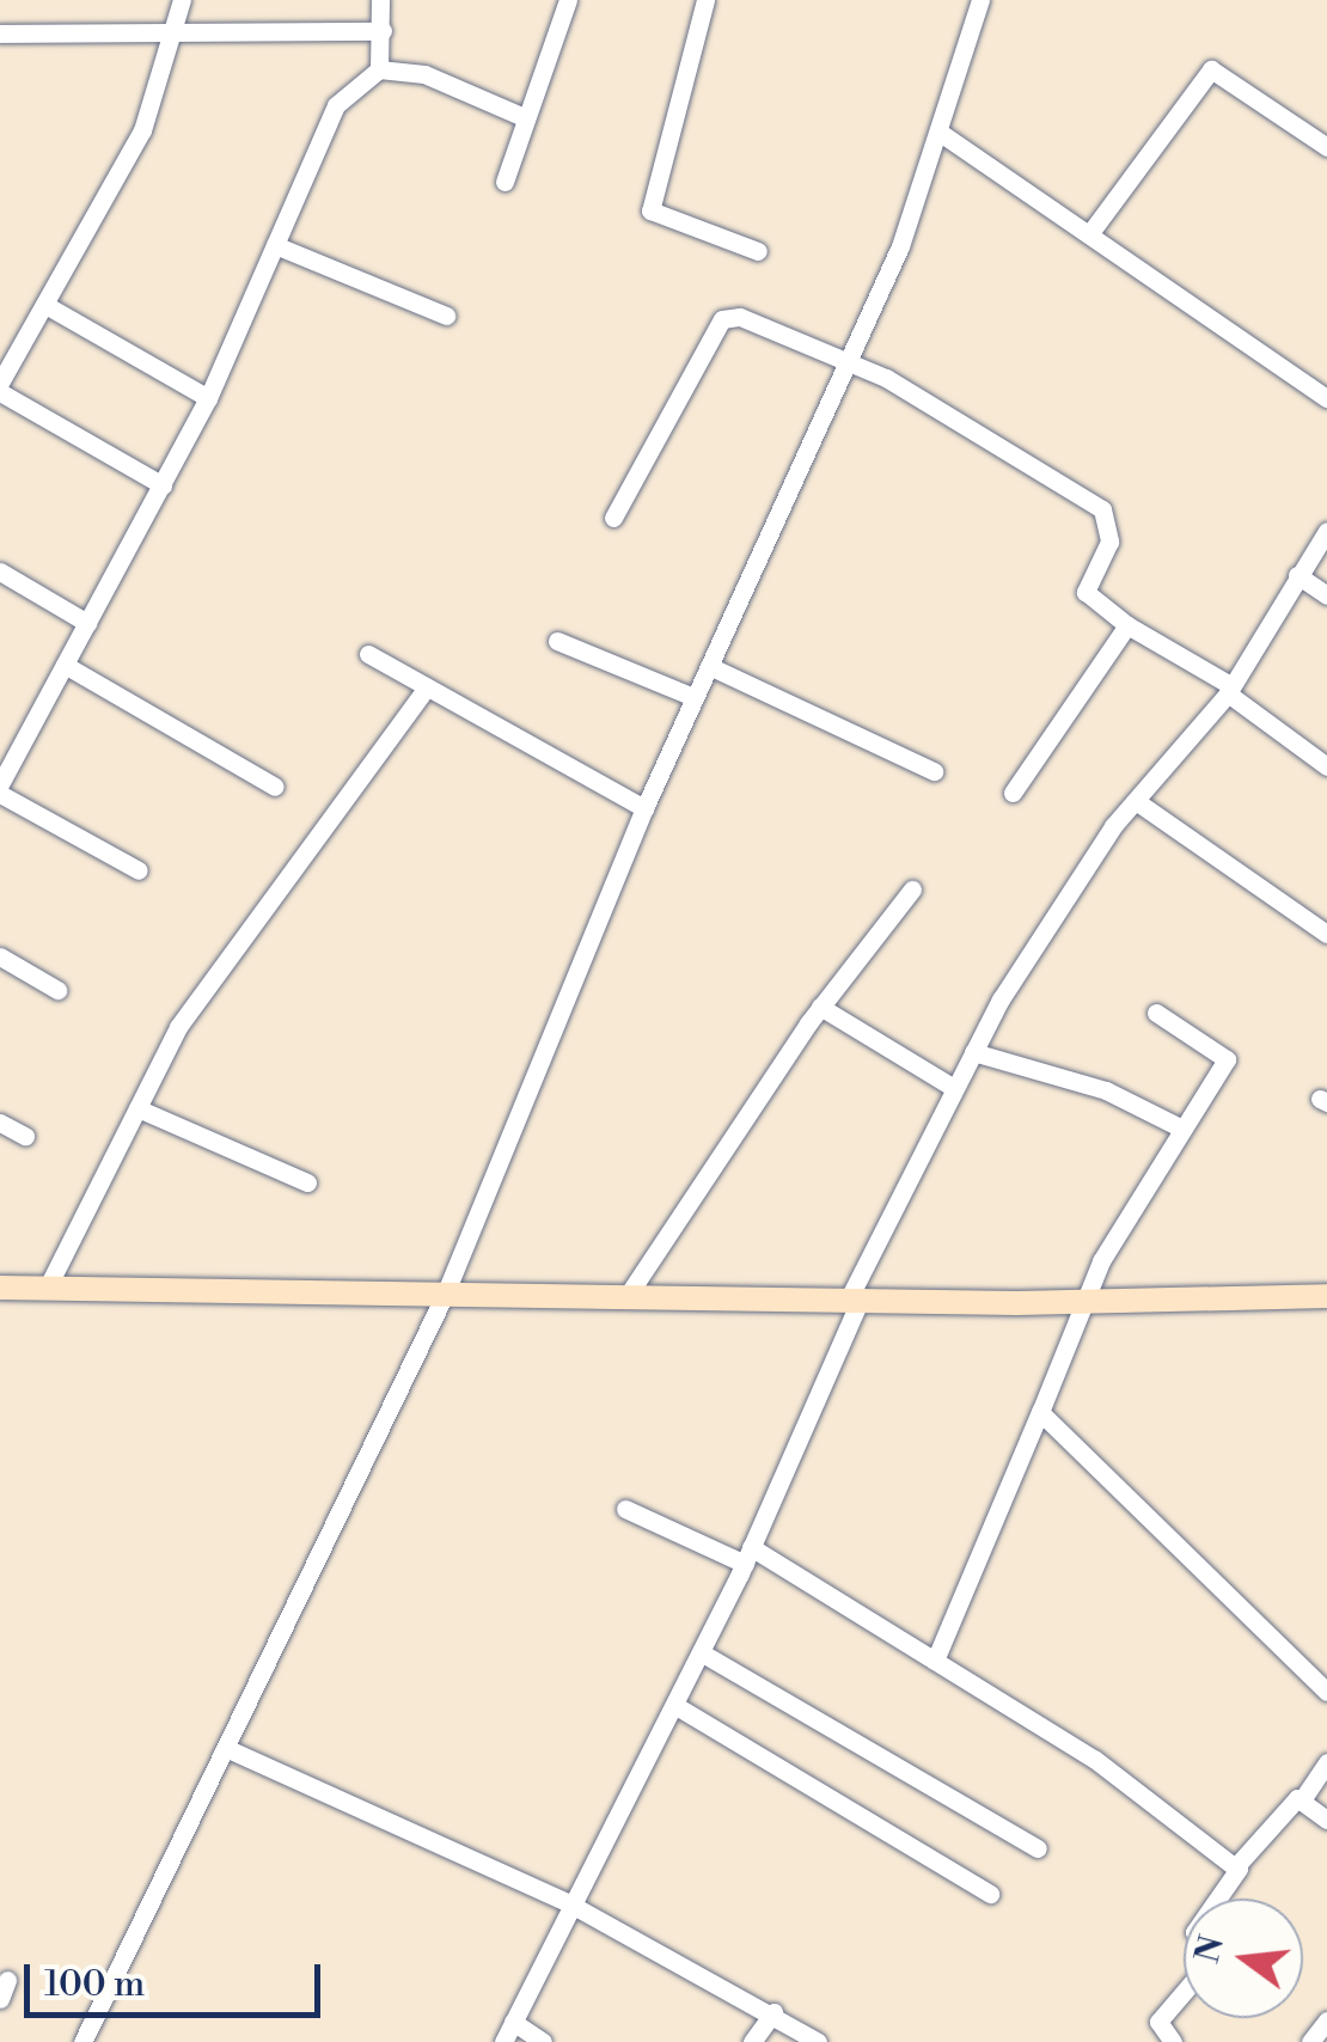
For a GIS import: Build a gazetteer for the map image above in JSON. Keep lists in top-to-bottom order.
{
  "scale_bar": "100 m",
  "north": "left"
}
